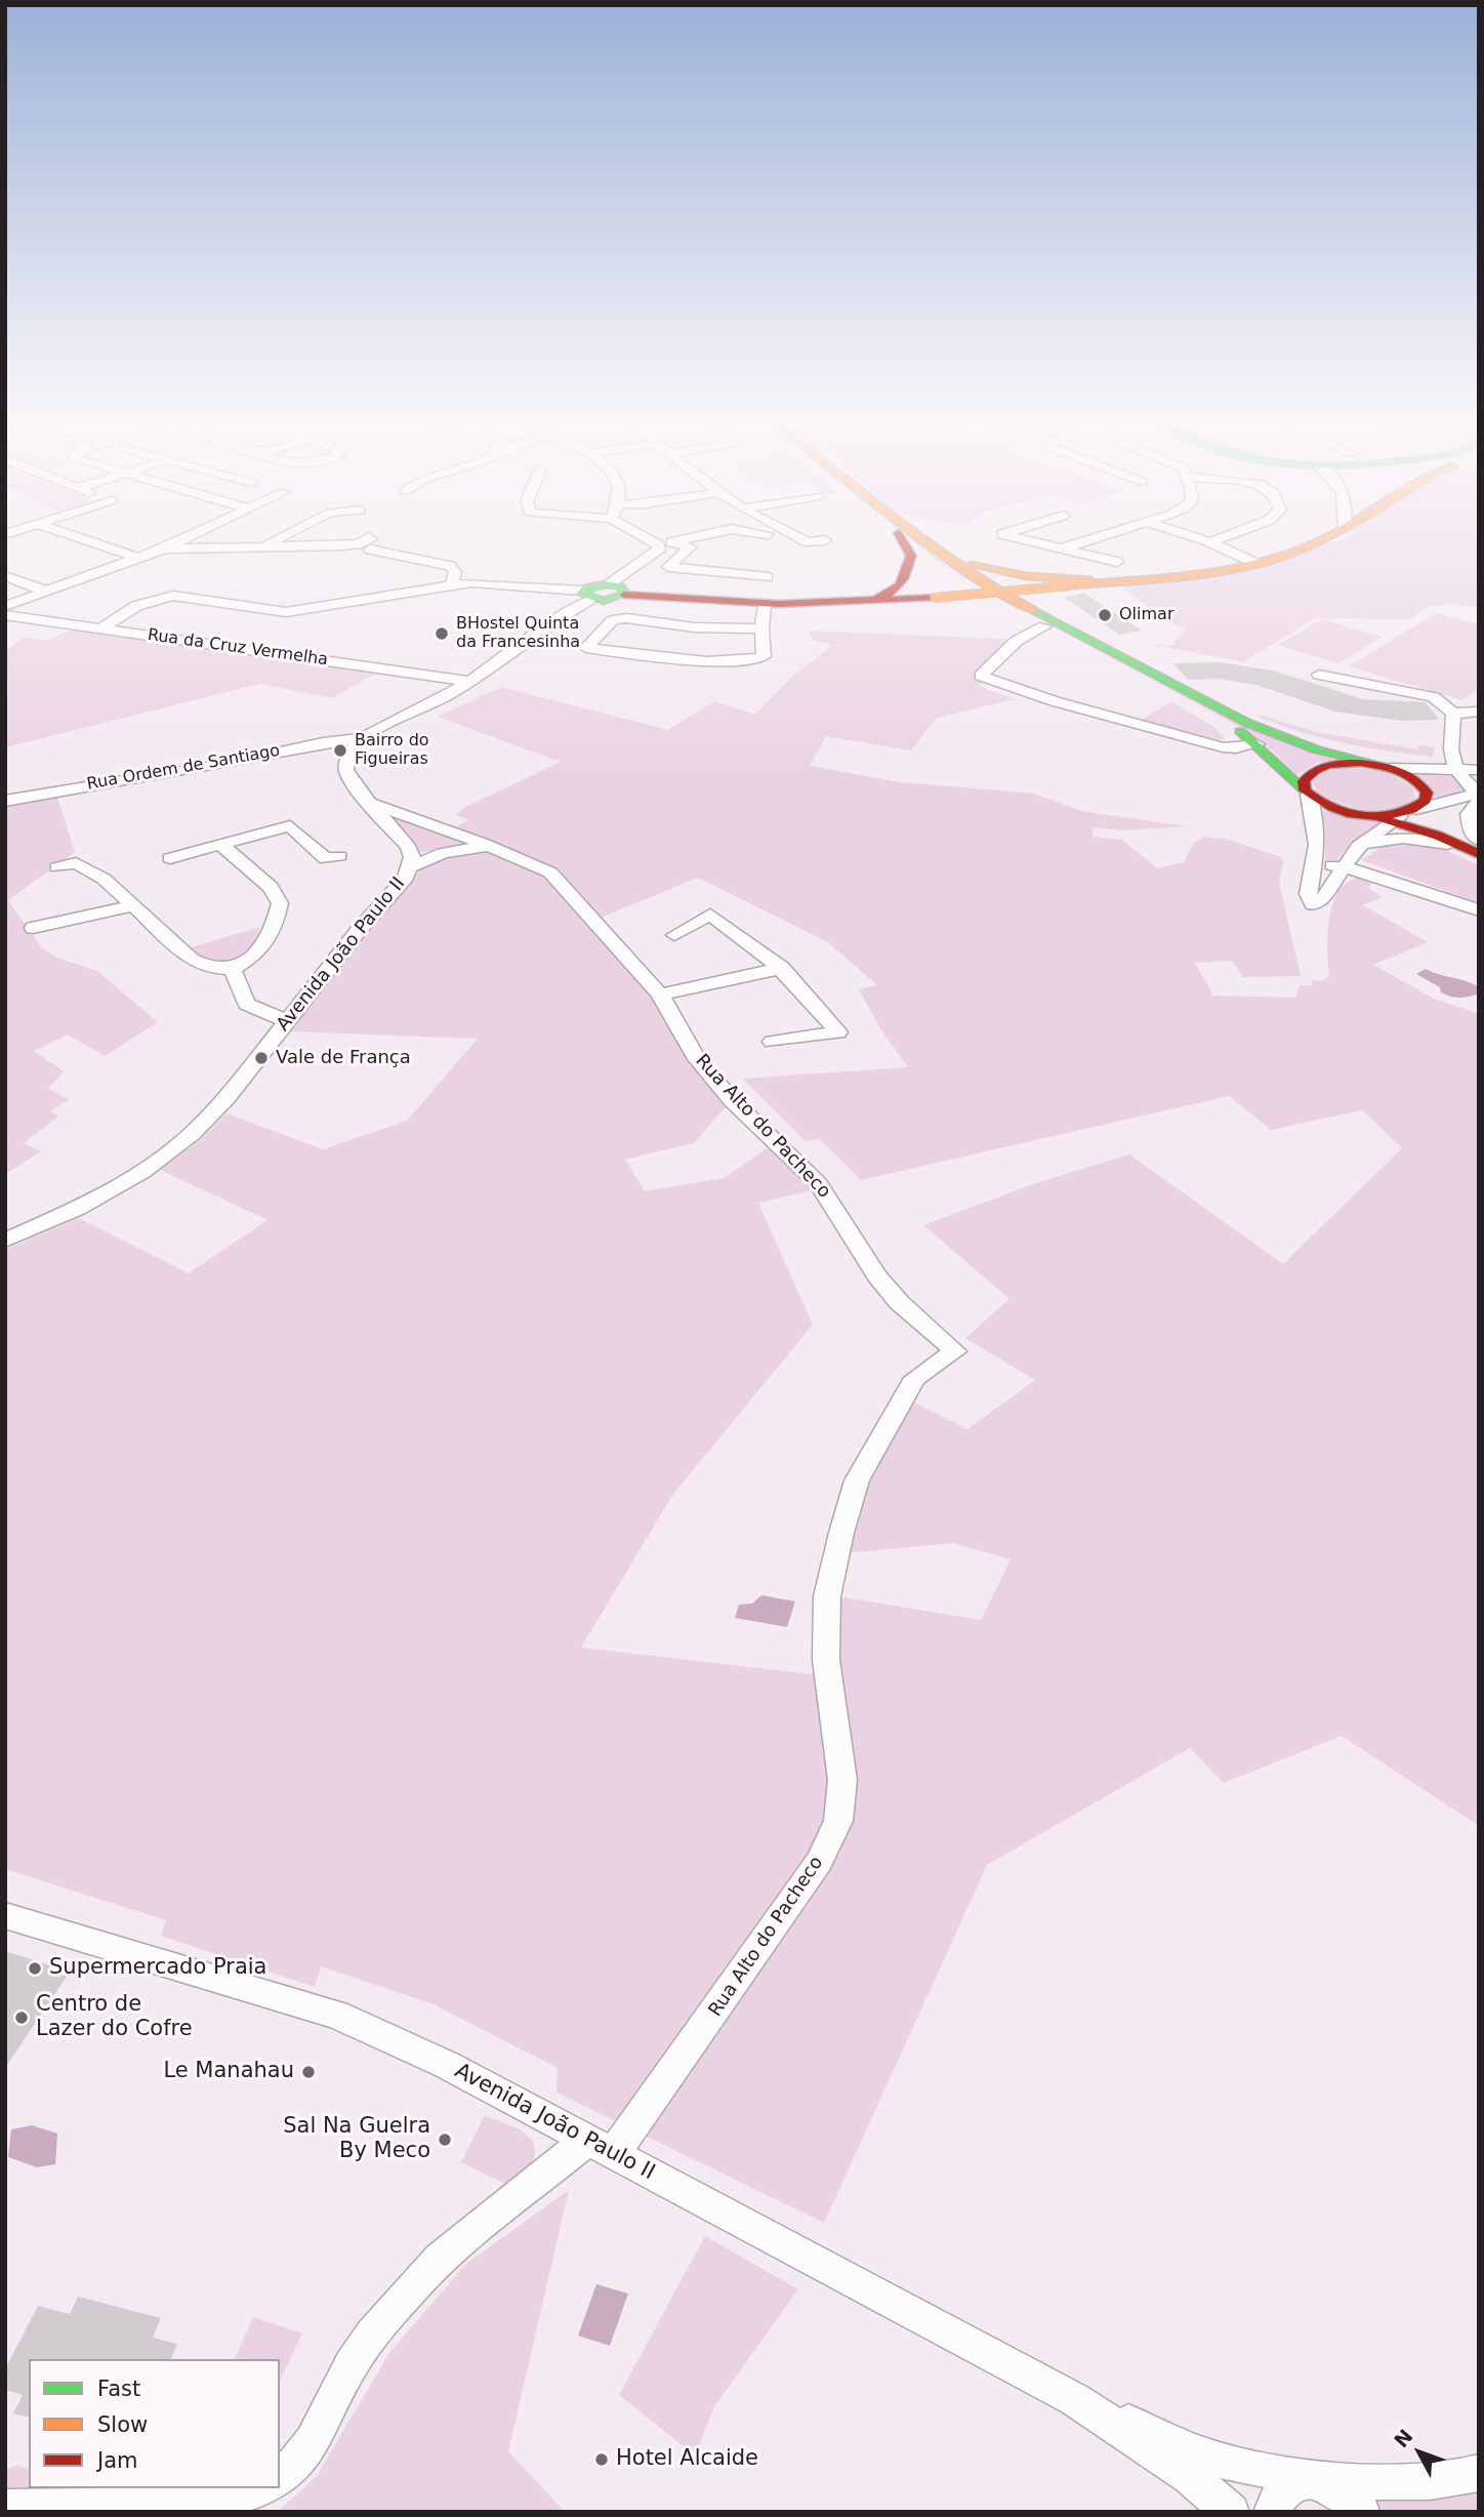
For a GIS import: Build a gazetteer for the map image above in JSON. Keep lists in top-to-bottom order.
{
  "streets": {
    "street": [
      "Rua da Cruz Vermelha",
      "Rua Ordem de Santiago",
      "Avenida João Paulo II",
      "Rua Alto do Pacheco"
    ]
  },
  "crossings": [
    ["Rua Ordem de Santiago", "Avenida João Paulo II"],
    ["Avenida João Paulo II", "Rua Alto do Pacheco"]
  ],
  "places": [
    "Olimar",
    "BHostel Quinta da Francesinha",
    "Bairro do Figueiras",
    "Vale de França",
    "Supermercado Praia",
    "Centro de Lazer do Cofre",
    "Le Manahau",
    "Sal Na Guelra By Meco",
    "Hotel Alcaide"
  ],
  "legend": ["Fast", "Slow", "Jam"],
  "north": "top left"
}
